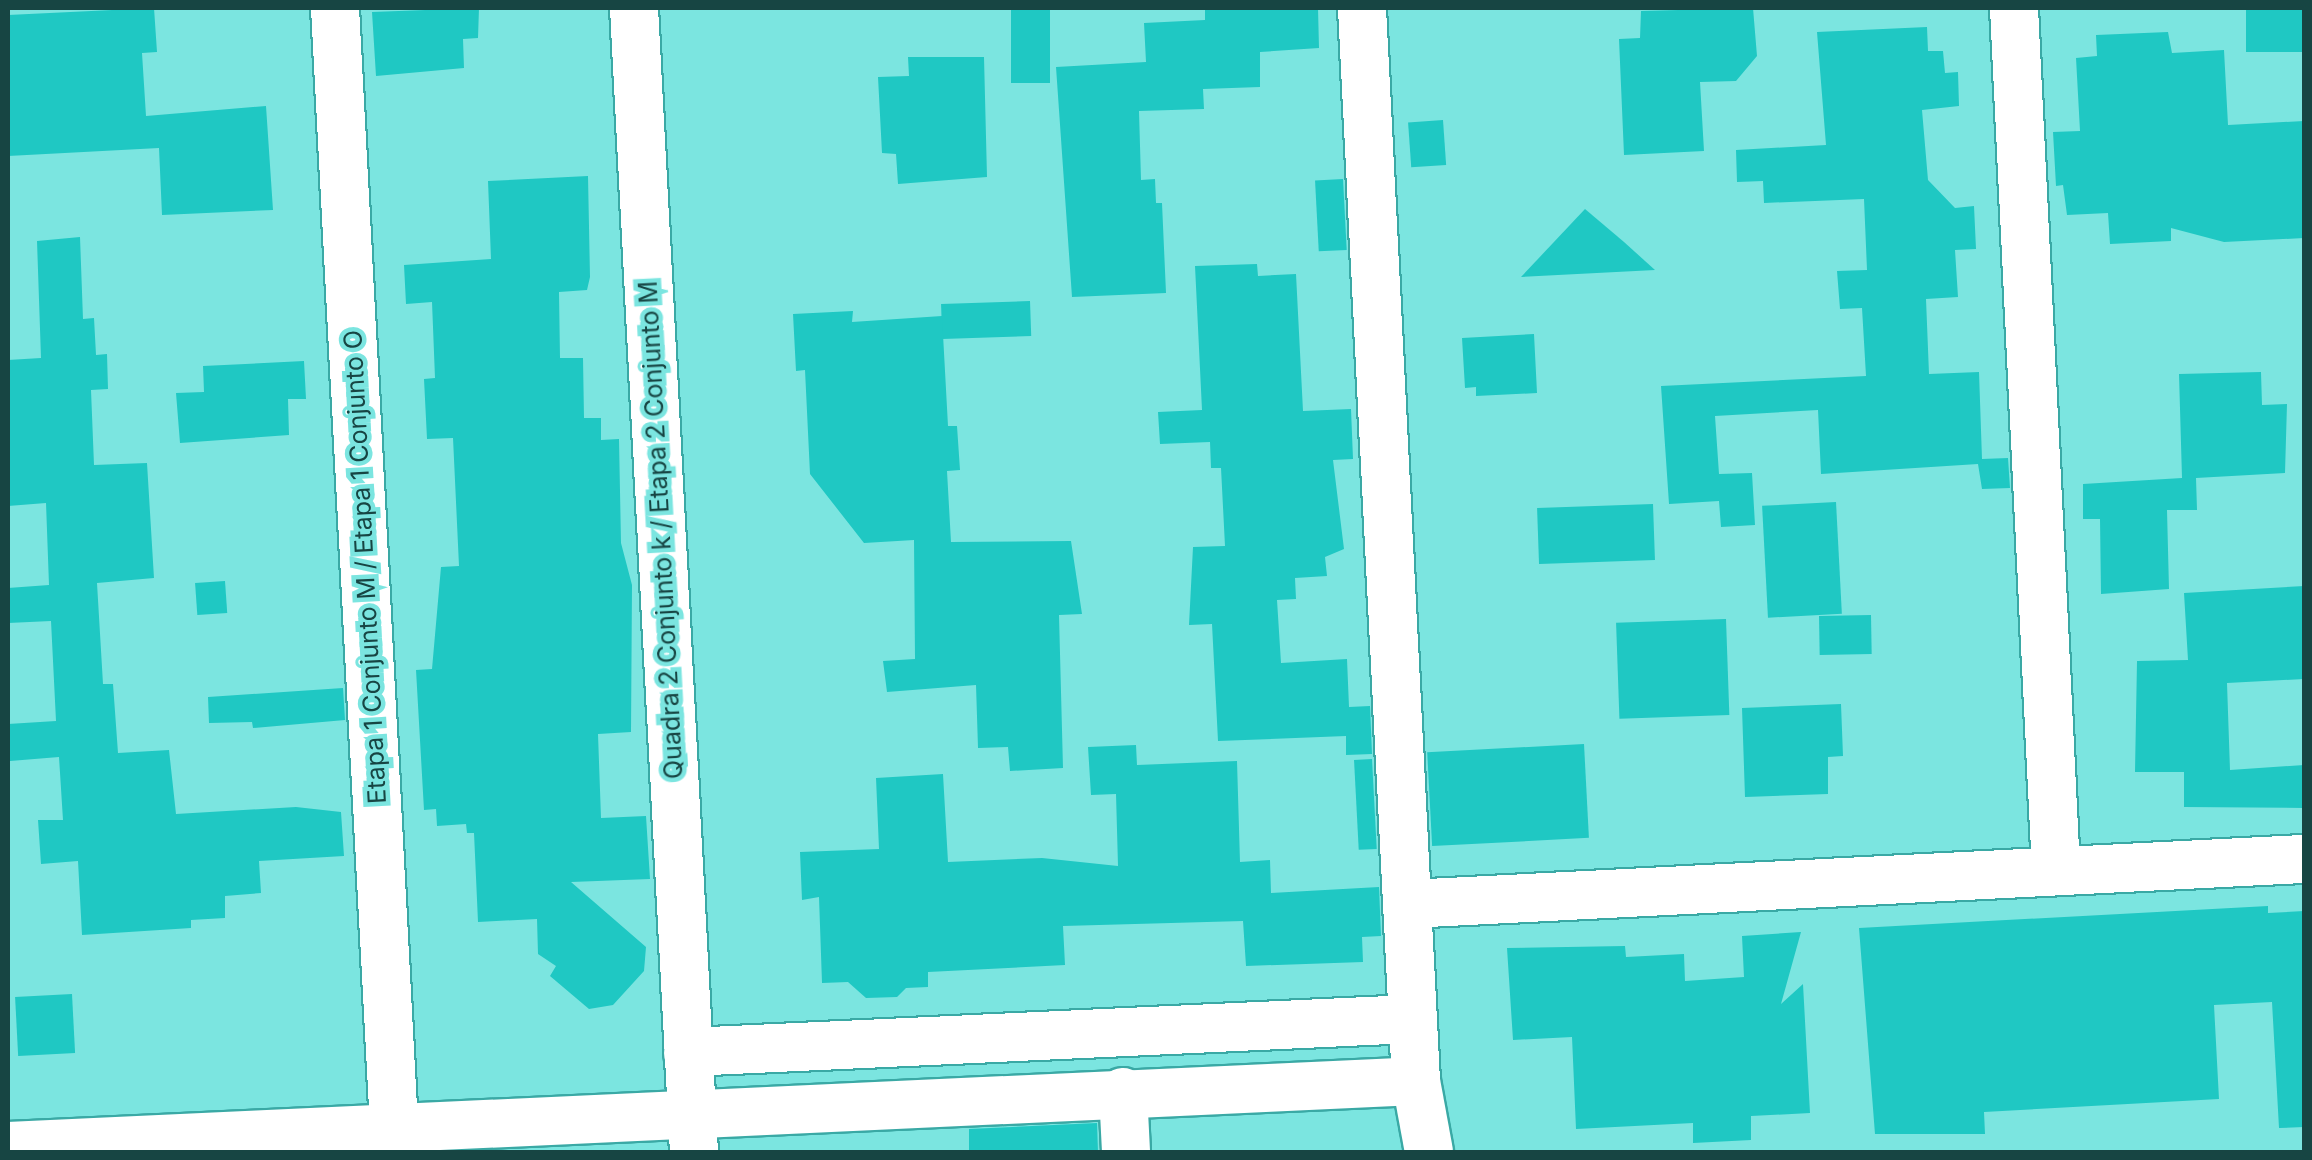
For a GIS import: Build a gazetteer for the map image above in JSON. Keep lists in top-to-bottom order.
{
  "streets": {
    "street": ["Quadra 2 Conjunto k / Etapa 2 Conjunto M", "Etapa 1 Conjunto M / Etapa 1 Conjunto O"]
  }
}
